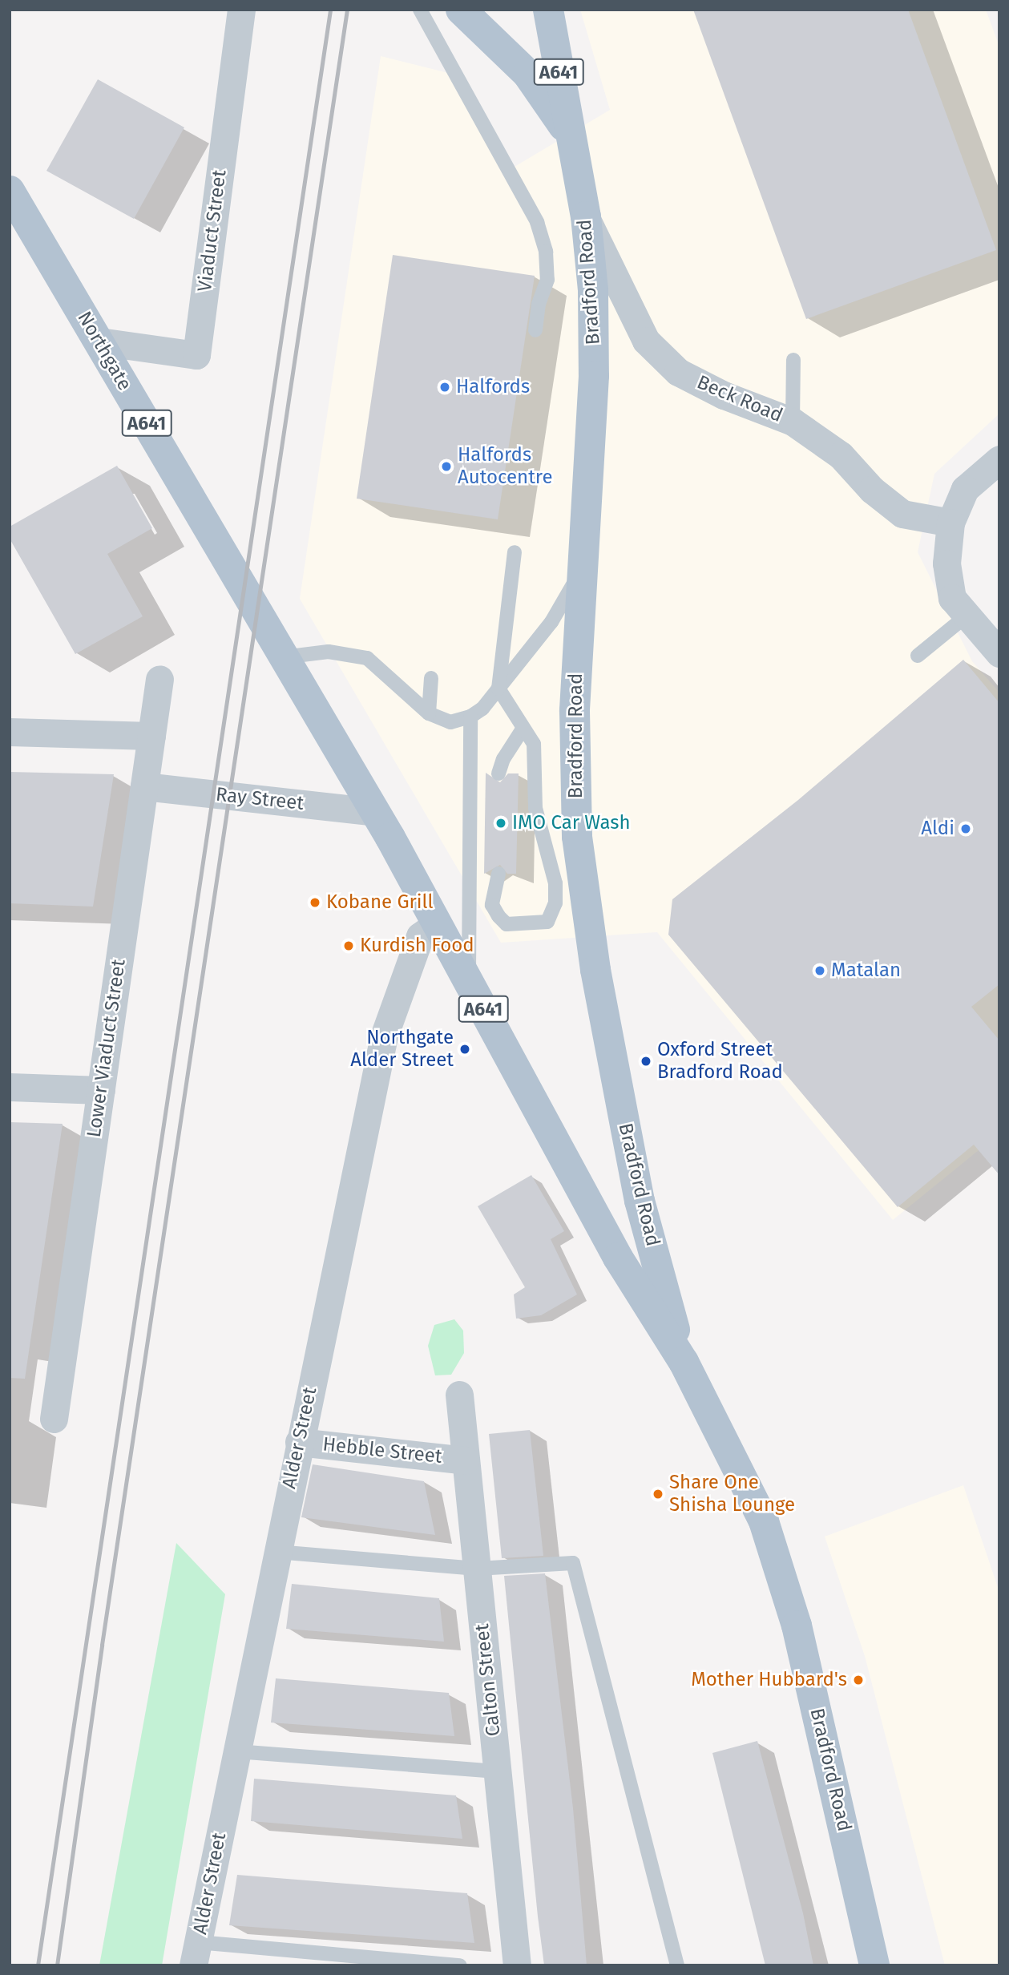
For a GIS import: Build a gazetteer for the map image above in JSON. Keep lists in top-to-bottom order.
{
  "streets": {
    "main road": ["A641", "Bradford Road", "Northgate"],
    "street": [
      "Viaduct Street",
      "Beck Road",
      "Ray Street",
      "Lower Viaduct Street",
      "Alder Street",
      "Hebble Street",
      "Calton Street"
    ]
  },
  "crossings": [
    ["A641", "Bradford Road"],
    ["Viaduct Street", "Northgate"],
    ["Bradford Road", "Northgate"],
    ["Bradford Road", "Beck Road"],
    ["Bradford Road", "Ray Street"],
    ["Bradford Road", "Alder Street"],
    ["Ray Street", "Lower Viaduct Street"],
    ["Alder Street", "Hebble Street"],
    ["Hebble Street", "Calton Street"]
  ],
  "places": [
    "Halfords",
    "Halfords Autocentre",
    "IMO Car Wash",
    "Aldi",
    "Kobane Grill",
    "Kurdish Food",
    "Matalan",
    "Northgate Alder Street",
    "Oxford Street Bradford Road",
    "Share One Shisha Lounge",
    "Mother Hubbard's"
  ]
}
